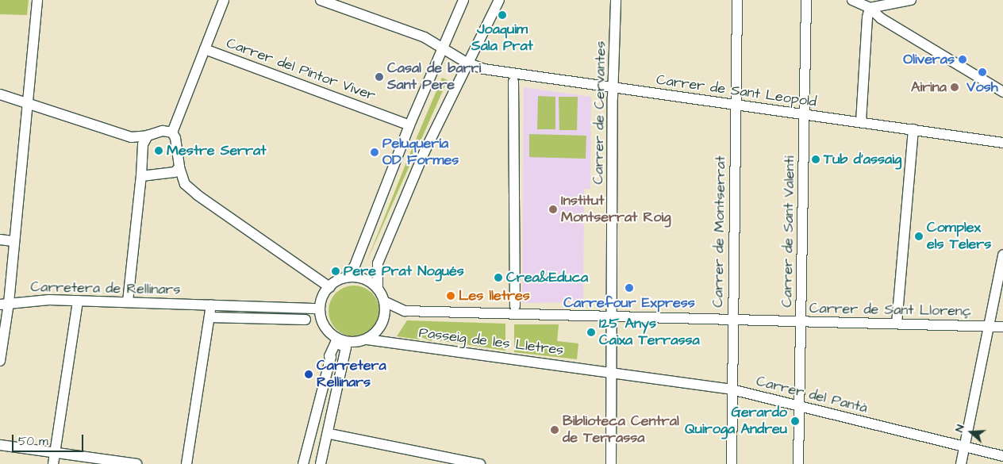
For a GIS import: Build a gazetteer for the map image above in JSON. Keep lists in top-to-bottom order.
{
  "streets": {
    "street": [
      "Carrer del Pintor Viver",
      "Carrer de Sant Leopold",
      "Carrer de Cervantes",
      "Carrer de Montserrat",
      "Carrer de Sant Valentí",
      "Carretera de Rellinars",
      "Carrer de Sant Llorenç",
      "Passeig de les Lletres",
      "Carrer del Pantà"
    ]
  },
  "crossings": [
    ["Carrer de Sant Leopold", "Carrer de Cervantes"],
    ["Carrer de Sant Leopold", "Carrer de Montserrat"],
    ["Carrer de Sant Leopold", "Carrer de Sant Valentí"],
    ["Carrer de Cervantes", "Carrer de Sant Llorenç"],
    ["Carrer de Cervantes", "Passeig de les Lletres"],
    ["Carrer de Cervantes", "Carrer del Pantà"],
    ["Carrer de Montserrat", "Carrer de Sant Llorenç"],
    ["Carrer de Montserrat", "Carrer del Pantà"],
    ["Carrer de Sant Valentí", "Carrer de Sant Llorenç"],
    ["Carrer de Sant Valentí", "Carrer del Pantà"],
    ["Carretera de Rellinars", "Passeig de les Lletres"],
    ["Carrer de Sant Llorenç", "Passeig de les Lletres"],
    ["Passeig de les Lletres", "Carrer del Pantà"]
  ],
  "places": [
    "Joaquim Sala Prat",
    "Oliveras",
    "Vosh",
    "Casal de barri Sant Pere",
    "Airina",
    "Mestre Serrat",
    "Peluquería OD Formes",
    "Tub d'assaig",
    "Institut Montserrat Roig",
    "Complex els Telers",
    "Pere Prat Nogués",
    "Crea&Educa",
    "Carrefour Express",
    "Les lletres",
    "125 Anys Caixa Terrassa",
    "Carretera Rellinars",
    "Gerardo Quiroga Andreu",
    "Biblioteca Central de Terrassa"
  ],
  "scale_bar": "50 m",
  "north": "left"
}
